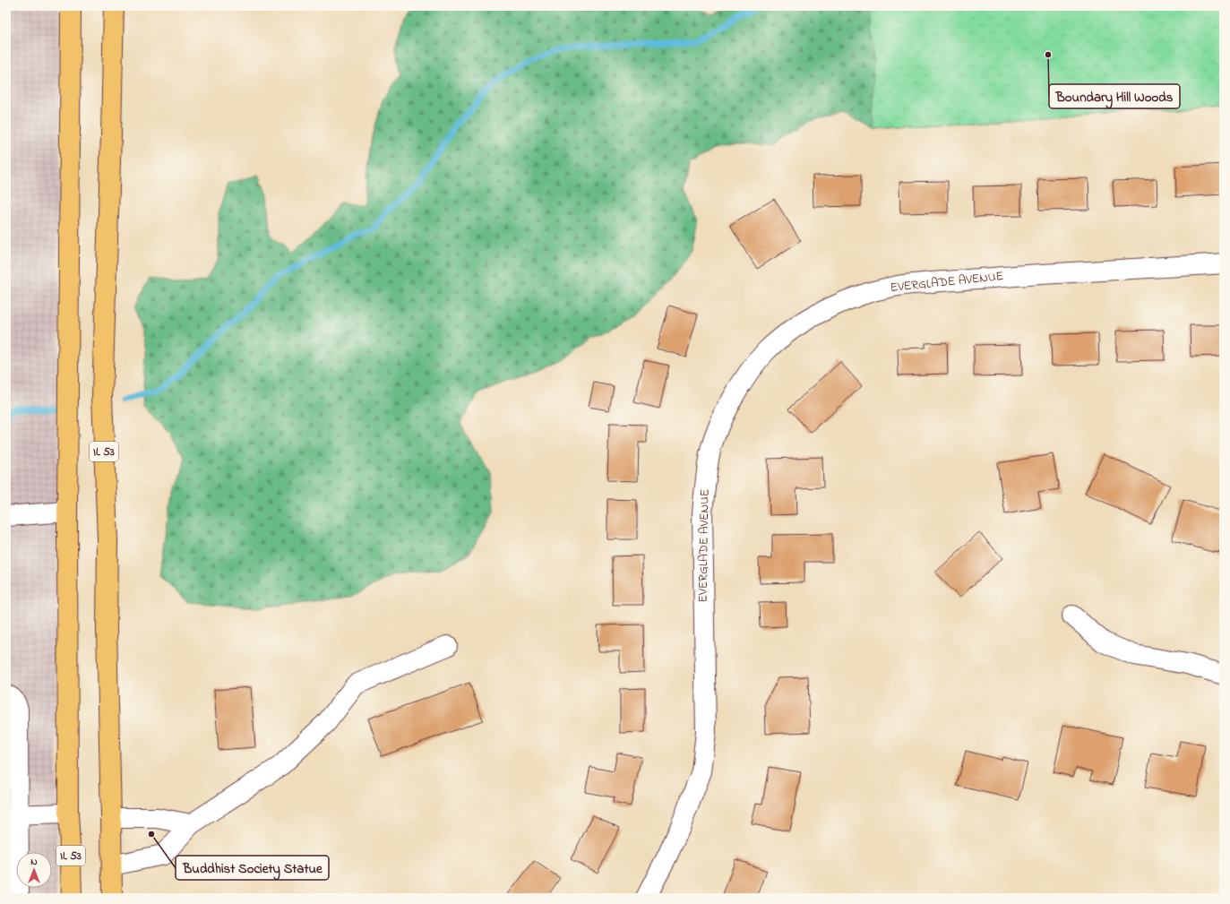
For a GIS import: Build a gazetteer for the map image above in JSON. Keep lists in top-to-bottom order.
{
  "streets": {
    "main road": ["IL 53"],
    "street": ["EVERGLADE AVENUE"]
  },
  "places": ["Boundary Hill Woods", "Buddhist Society Statue"],
  "north": "top"
}
